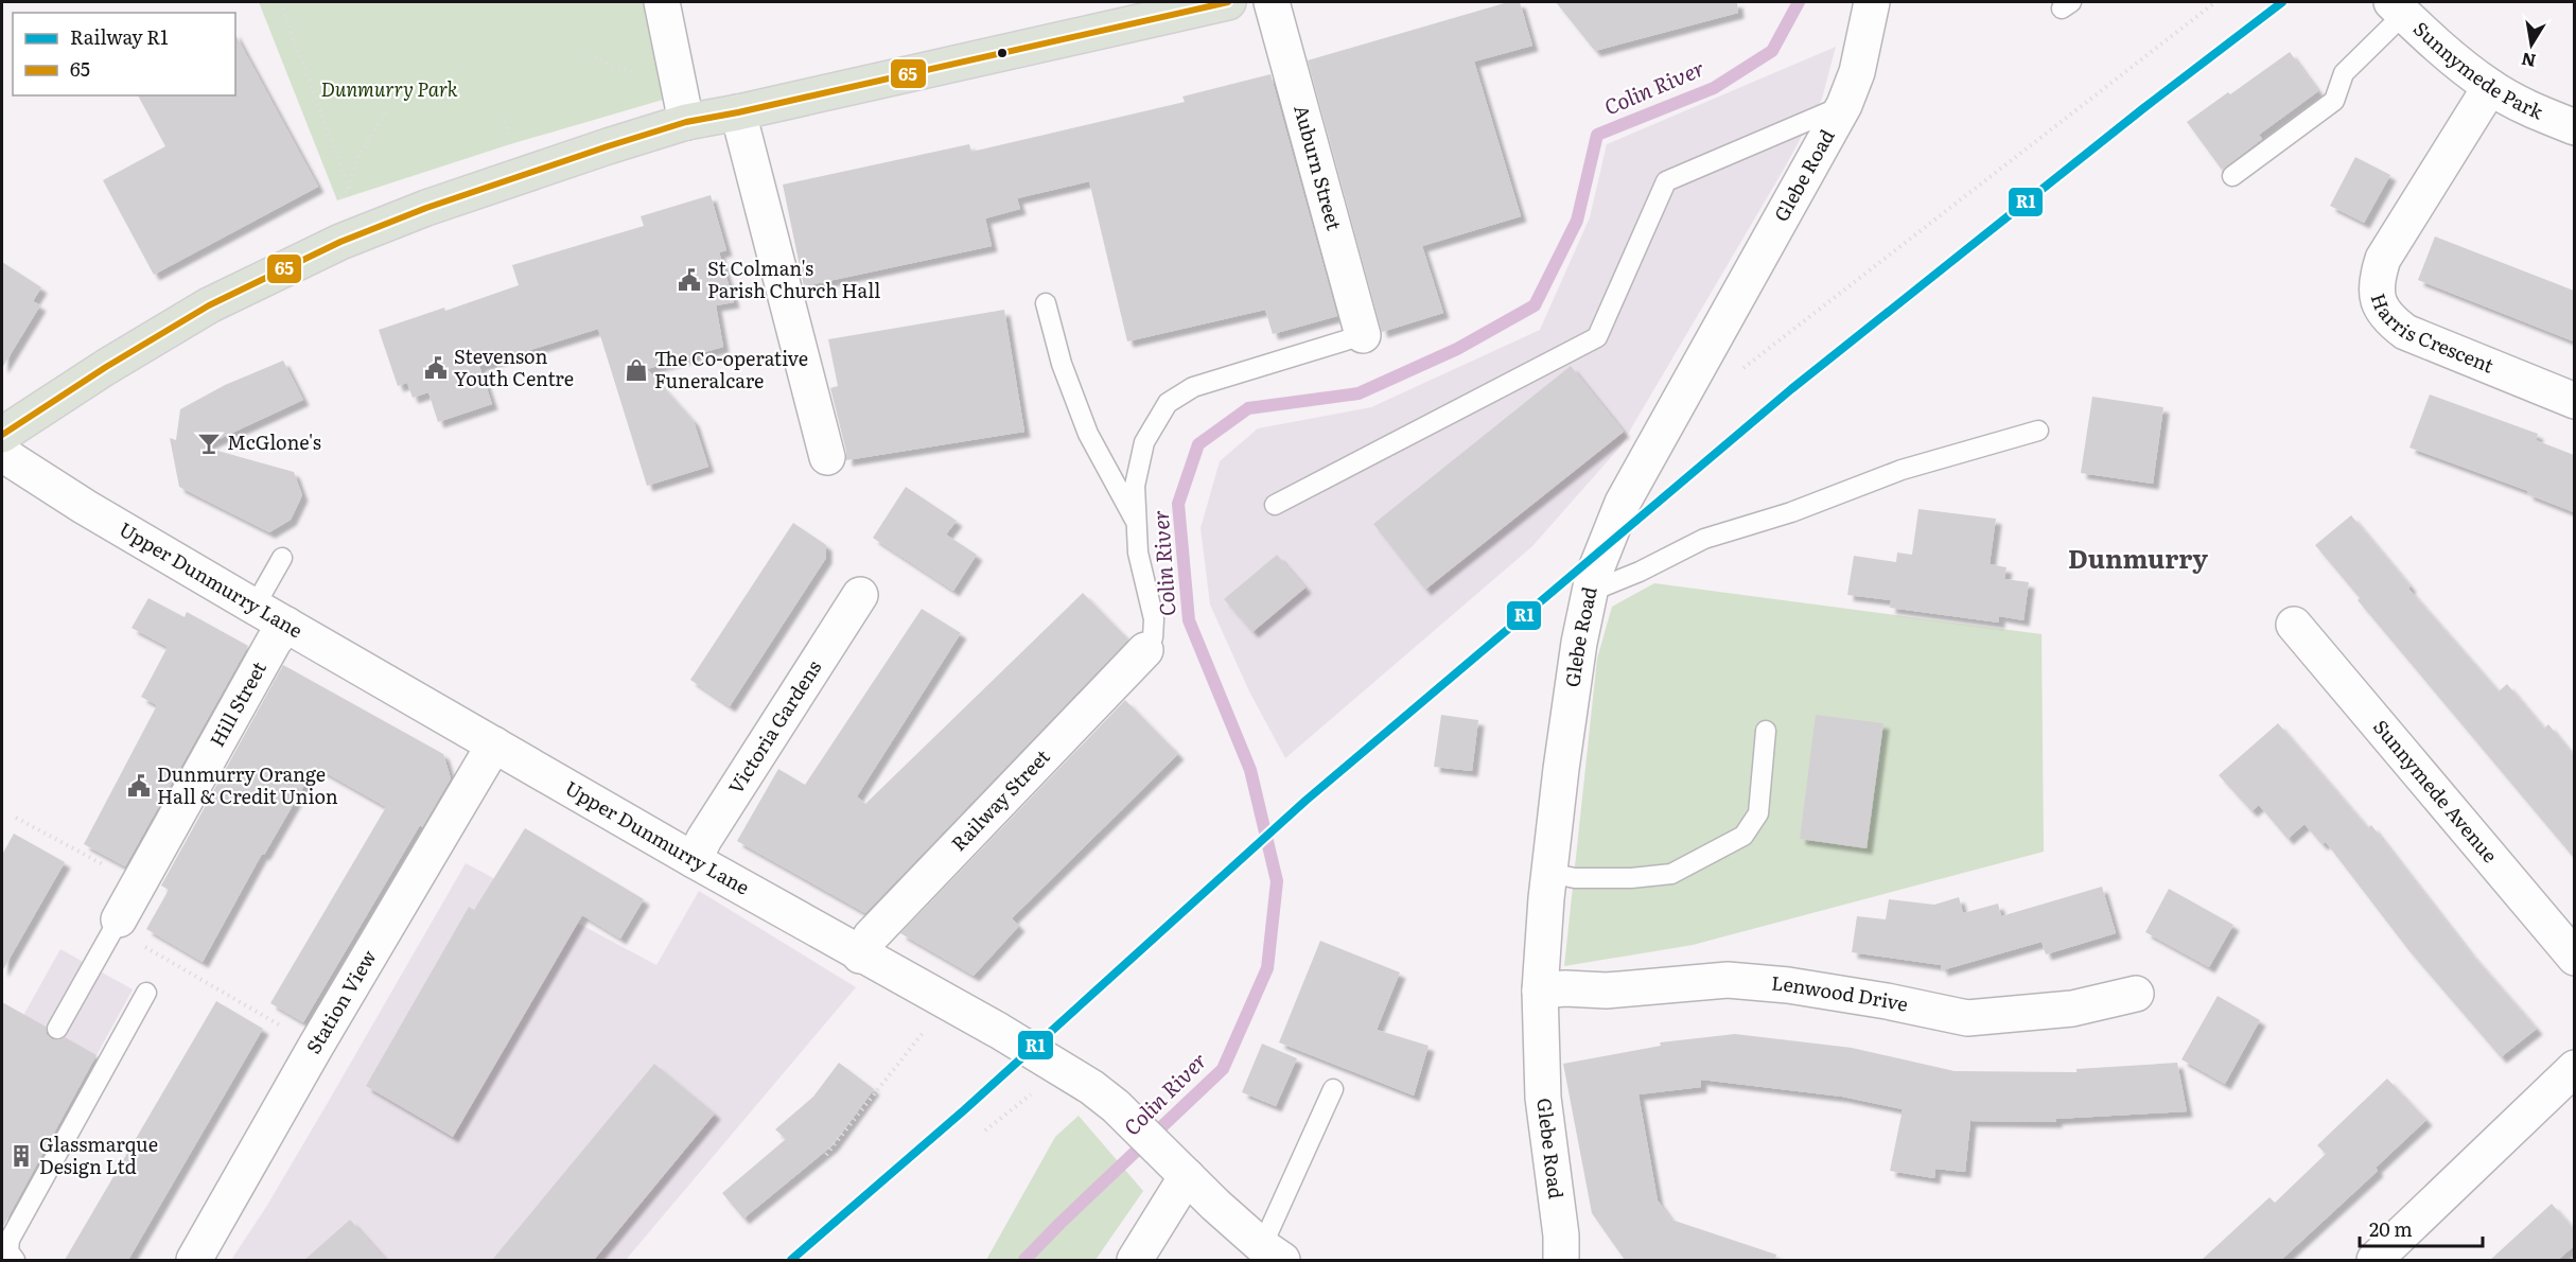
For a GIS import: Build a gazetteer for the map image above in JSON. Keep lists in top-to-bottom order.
{
  "streets": {
    "street": [
      "Sunnymede Park",
      "Auburn Street",
      "Glebe Road",
      "Harris Crescent",
      "Upper Dunmurry Lane",
      "Hill Street",
      "Victoria Gardens",
      "Sunnymede Avenue",
      "Railway Street",
      "Lenwood Drive",
      "Station View"
    ]
  },
  "crossings": [
    ["Sunnymede Park", "Harris Crescent"],
    ["Glebe Road", "Lenwood Drive"],
    ["Upper Dunmurry Lane", "Hill Street"],
    ["Upper Dunmurry Lane", "Victoria Gardens"],
    ["Upper Dunmurry Lane", "Railway Street"],
    ["Upper Dunmurry Lane", "Station View"]
  ],
  "districts": ["Dunmurry"],
  "water": ["Colin River"],
  "parks": ["Dunmurry Park"],
  "places": {
    "public building": ["St Colman's Parish Church Hall", "Stevenson Youth Centre", "Dunmurry Orange Hall & Credit Union"],
    "shop": ["The Co-operative Funeralcare"],
    "bar": ["McGlone's"],
    "building": ["Glassmarque Design Ltd"]
  },
  "lines": ["rail line R1", "transit line 65"],
  "legend": ["Railway R1", "65"],
  "scale_bar": "20 m",
  "north": "bottom"
}
